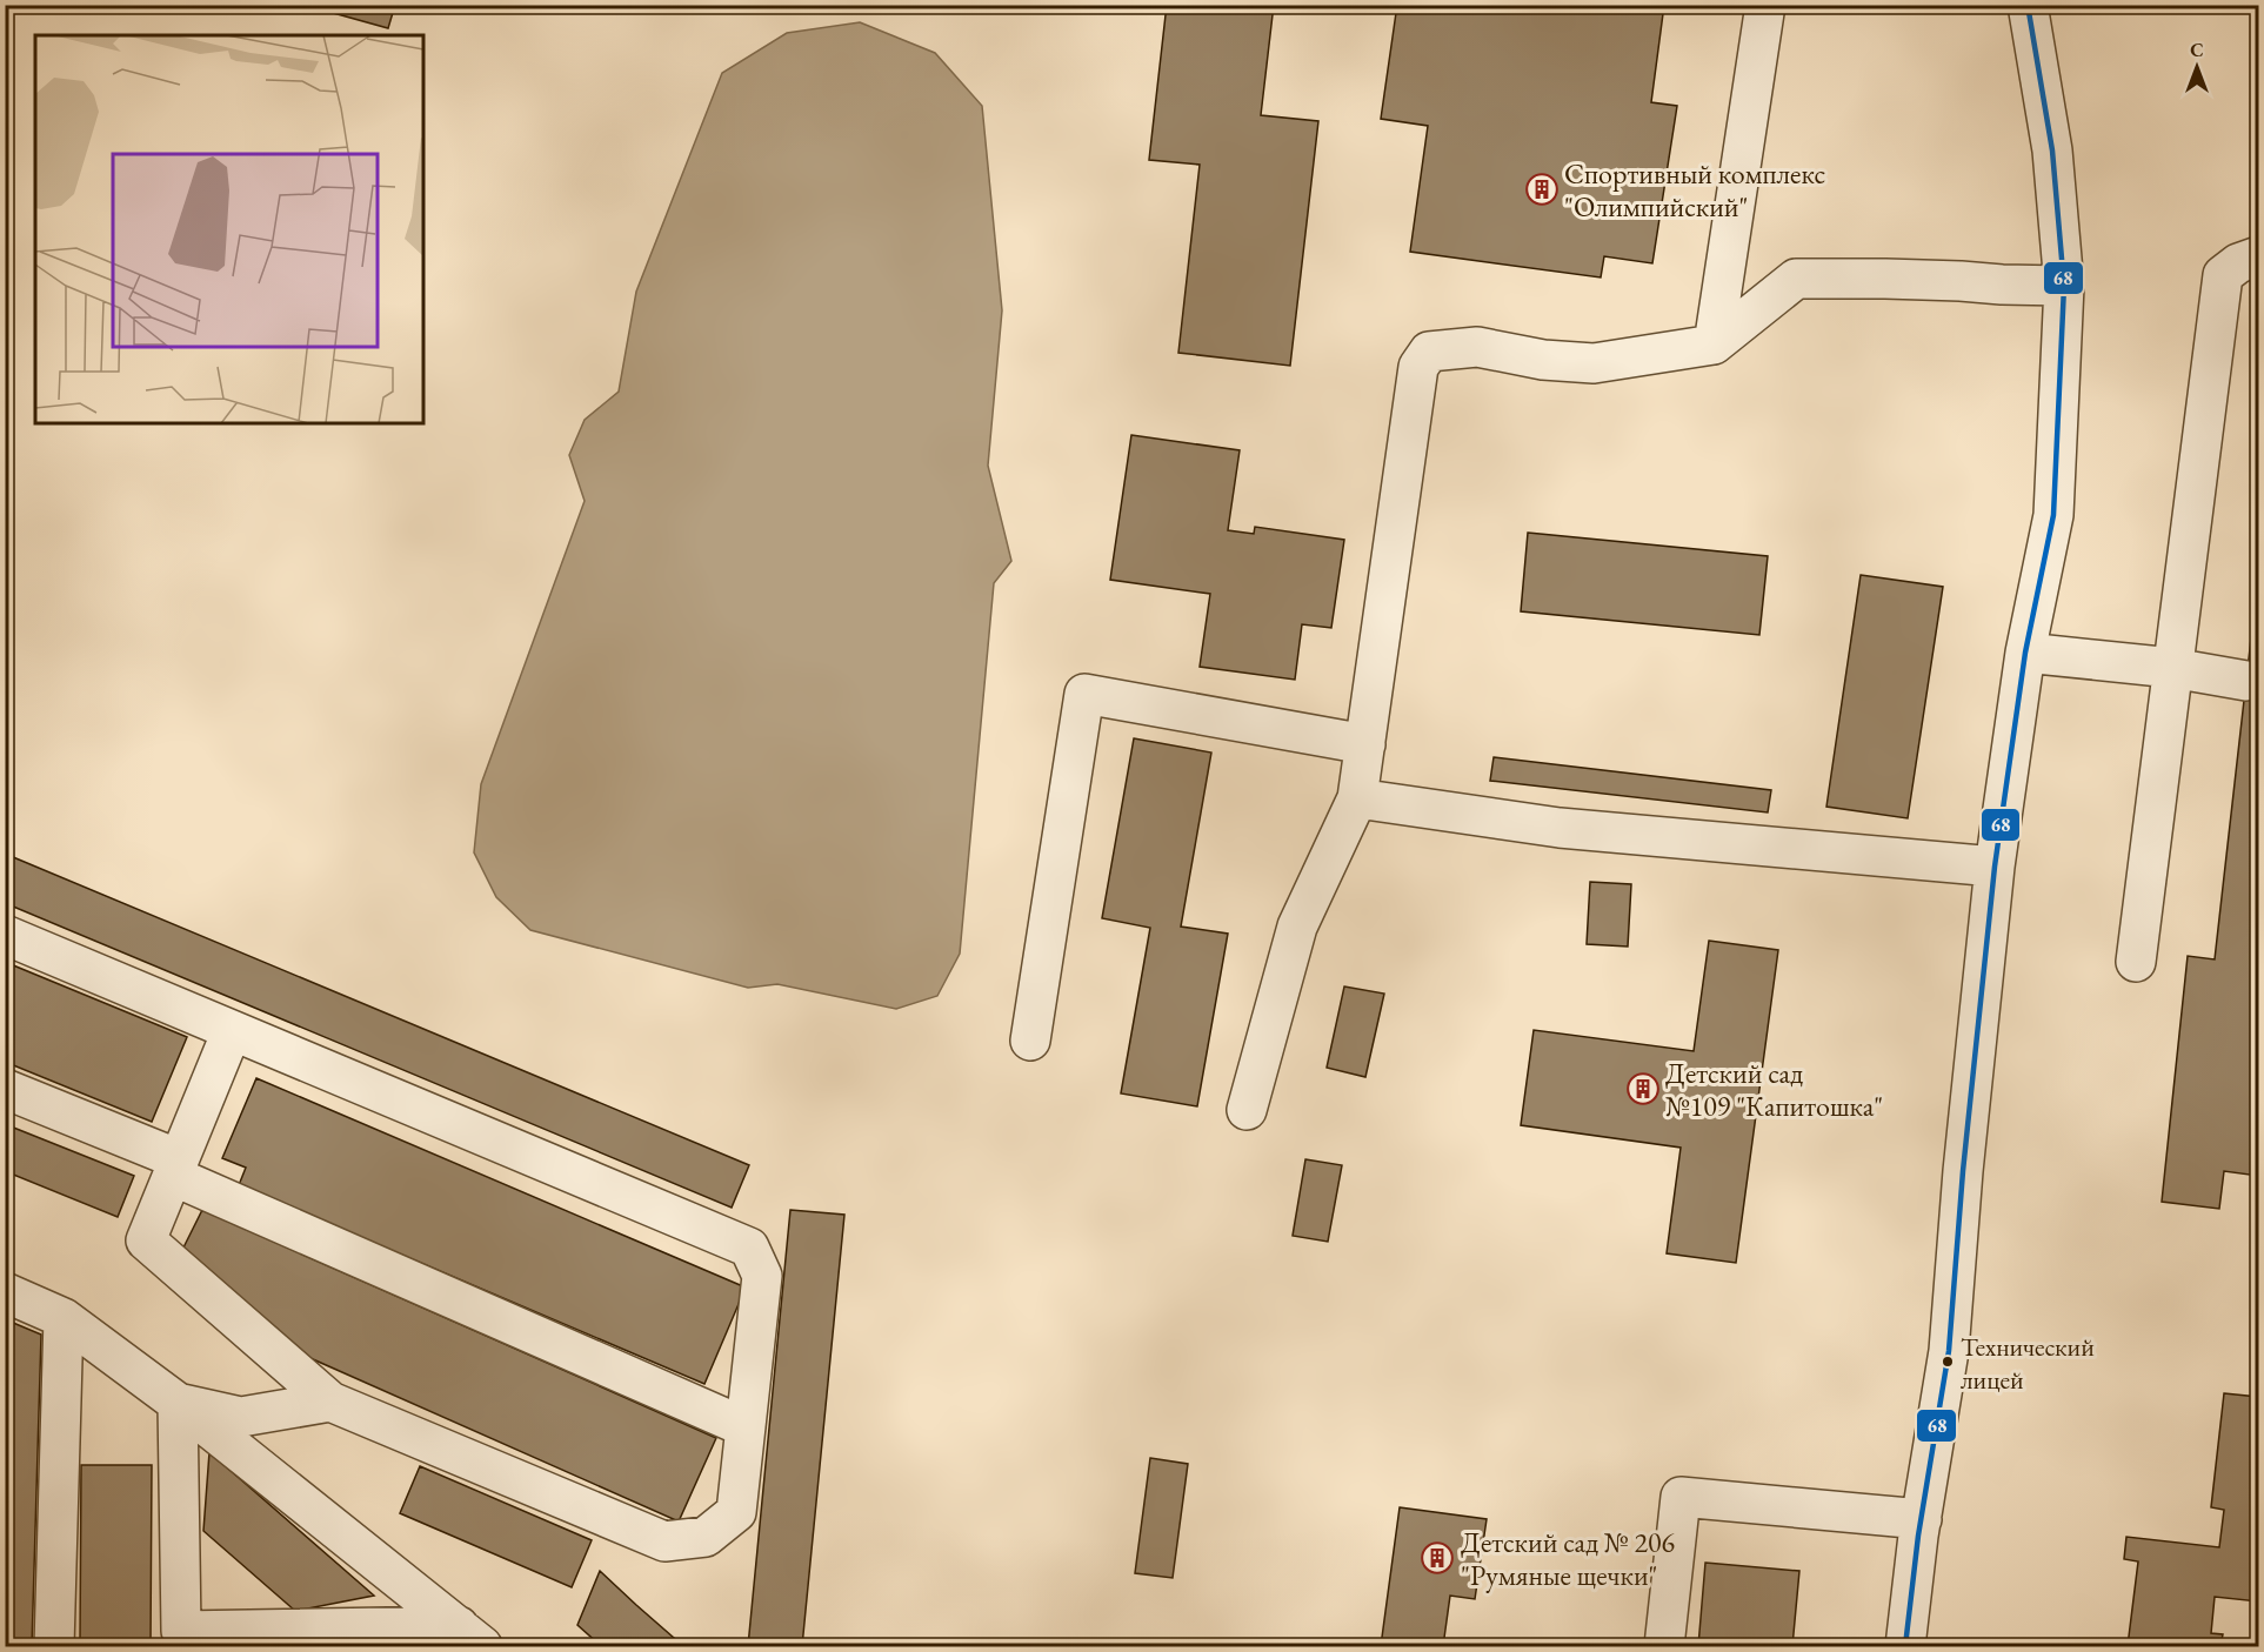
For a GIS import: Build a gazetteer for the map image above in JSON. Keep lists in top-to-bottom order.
{
  "places": {
    "building": ["Спортивный комплекс \"Олимпийский\"", "Детский сад №109 \"Капитошка\"", "Детский сад № 206 \"Румяные щечки\""],
    "other": ["Технический лицей"]
  },
  "lines": ["transit line 68"],
  "north": "top"
}
